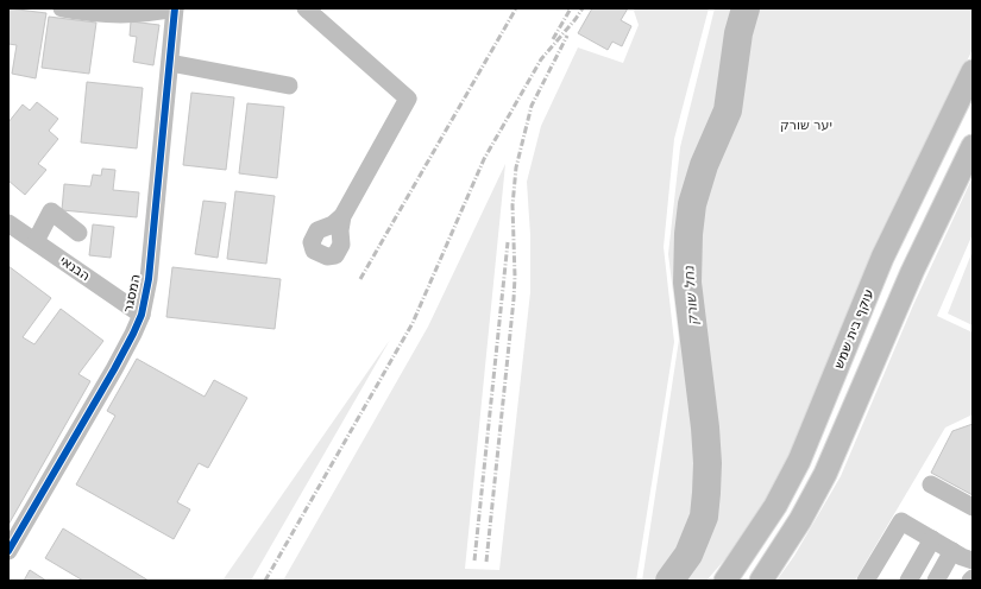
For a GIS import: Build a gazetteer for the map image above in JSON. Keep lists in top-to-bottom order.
{
  "streets": {
    "main road": ["עוקף בית שמש"],
    "street": ["הבנאי", "המסגר"]
  },
  "crossings": [
    ["הבנאי", "המסגר"]
  ],
  "water": ["נחל שורק"],
  "parks": ["יער שורק"]
}
